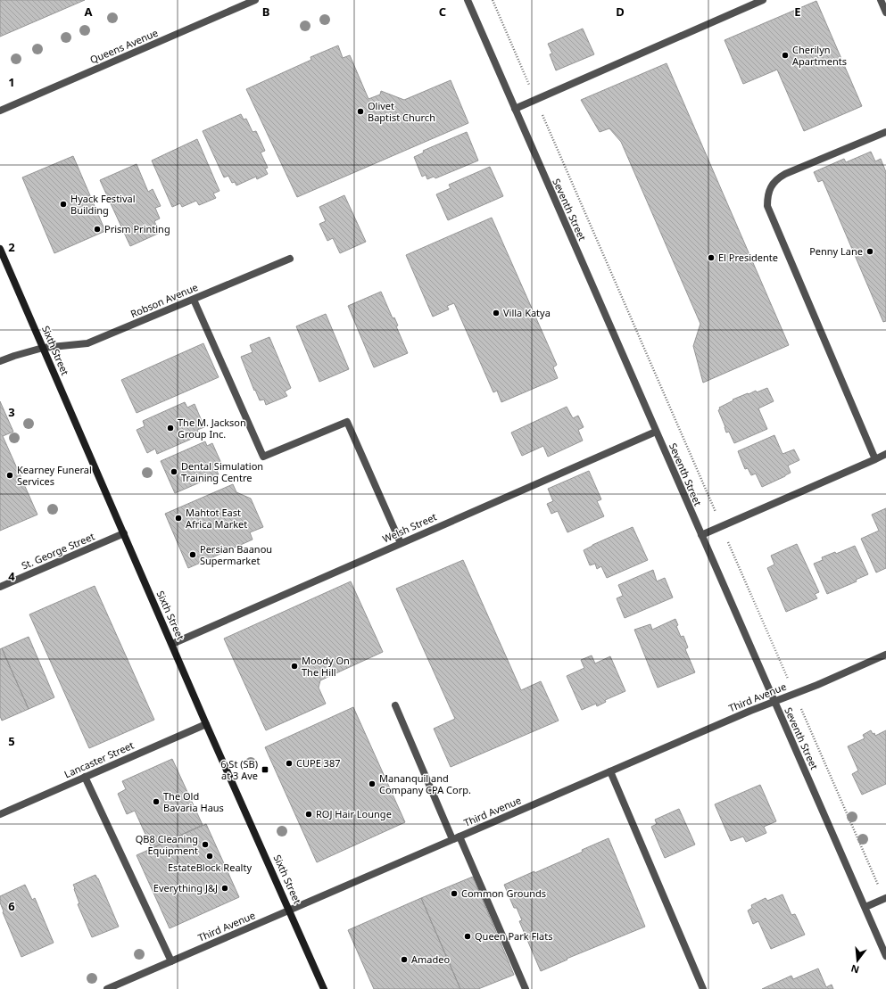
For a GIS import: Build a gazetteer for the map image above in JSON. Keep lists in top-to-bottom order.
{
  "streets": {
    "street": [
      "Queens Avenue",
      "Seventh Street",
      "Robson Avenue",
      "Sixth Street",
      "Welsh Street",
      "St. George Street",
      "Third Avenue",
      "Lancaster Street"
    ]
  },
  "crossings": [
    ["Seventh Street", "Welsh Street"],
    ["Seventh Street", "Third Avenue"],
    ["Robson Avenue", "Sixth Street"],
    ["Sixth Street", "Welsh Street"],
    ["Sixth Street", "St. George Street"],
    ["Sixth Street", "Third Avenue"],
    ["Sixth Street", "Lancaster Street"]
  ],
  "places": {
    "other": [
      "Cherilyn Apartments",
      "Olivet Baptist Church",
      "Hyack Festival Building",
      "Prism Printing",
      "Penny Lane",
      "El Presidente",
      "Villa Katya",
      "The M. Jackson Group Inc.",
      "Dental Simulation Training Centre",
      "Kearney Funeral Services",
      "Mahtot East Africa Market",
      "Persian Baanou Supermarket",
      "Moody On The Hill",
      "CUPE 387",
      "Mananquil and Company CPA Corp.",
      "The Old Bavaria Haus",
      "ROJ Hair Lounge",
      "QB8 Cleaning Equipment",
      "EstateBlock Realty",
      "Everything J&J",
      "Common Grounds",
      "Queen Park Flats",
      "Amadeo"
    ],
    "transit": ["6 St (SB) at 3 Ave"]
  },
  "north": "bottom",
  "grid": {
    "columns": [
      "A",
      "B",
      "C",
      "D",
      "E"
    ],
    "rows": [
      "1",
      "2",
      "3",
      "4",
      "5",
      "6"
    ]
  }
}
